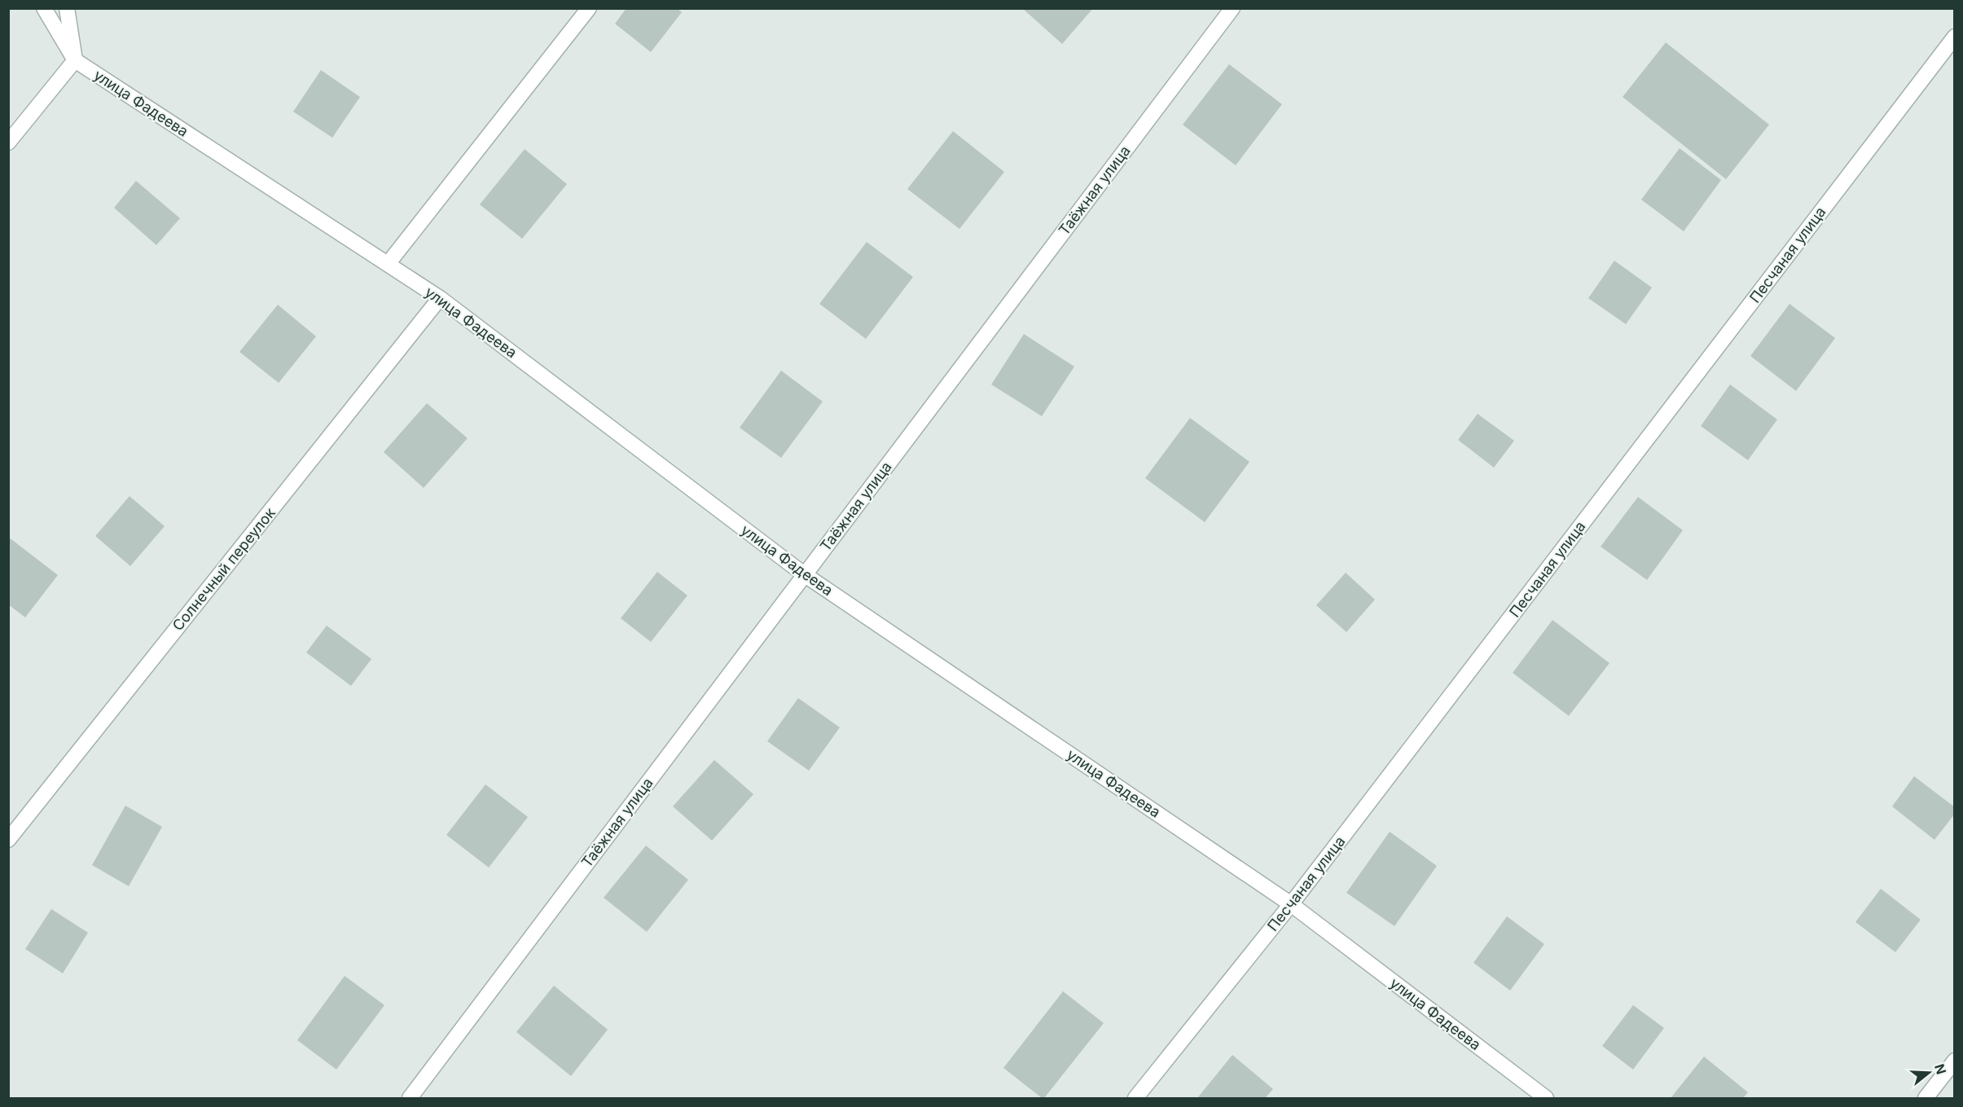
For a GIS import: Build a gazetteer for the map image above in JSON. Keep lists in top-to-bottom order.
{
  "streets": {
    "street": [
      "улица Фадеева",
      "Таёжная улица",
      "Песчаная улица",
      "Солнечный переулок"
    ]
  },
  "crossings": [
    ["улица Фадеева", "Таёжная улица"],
    ["улица Фадеева", "Песчаная улица"],
    ["улица Фадеева", "Солнечный переулок"]
  ],
  "north": "right"
}
